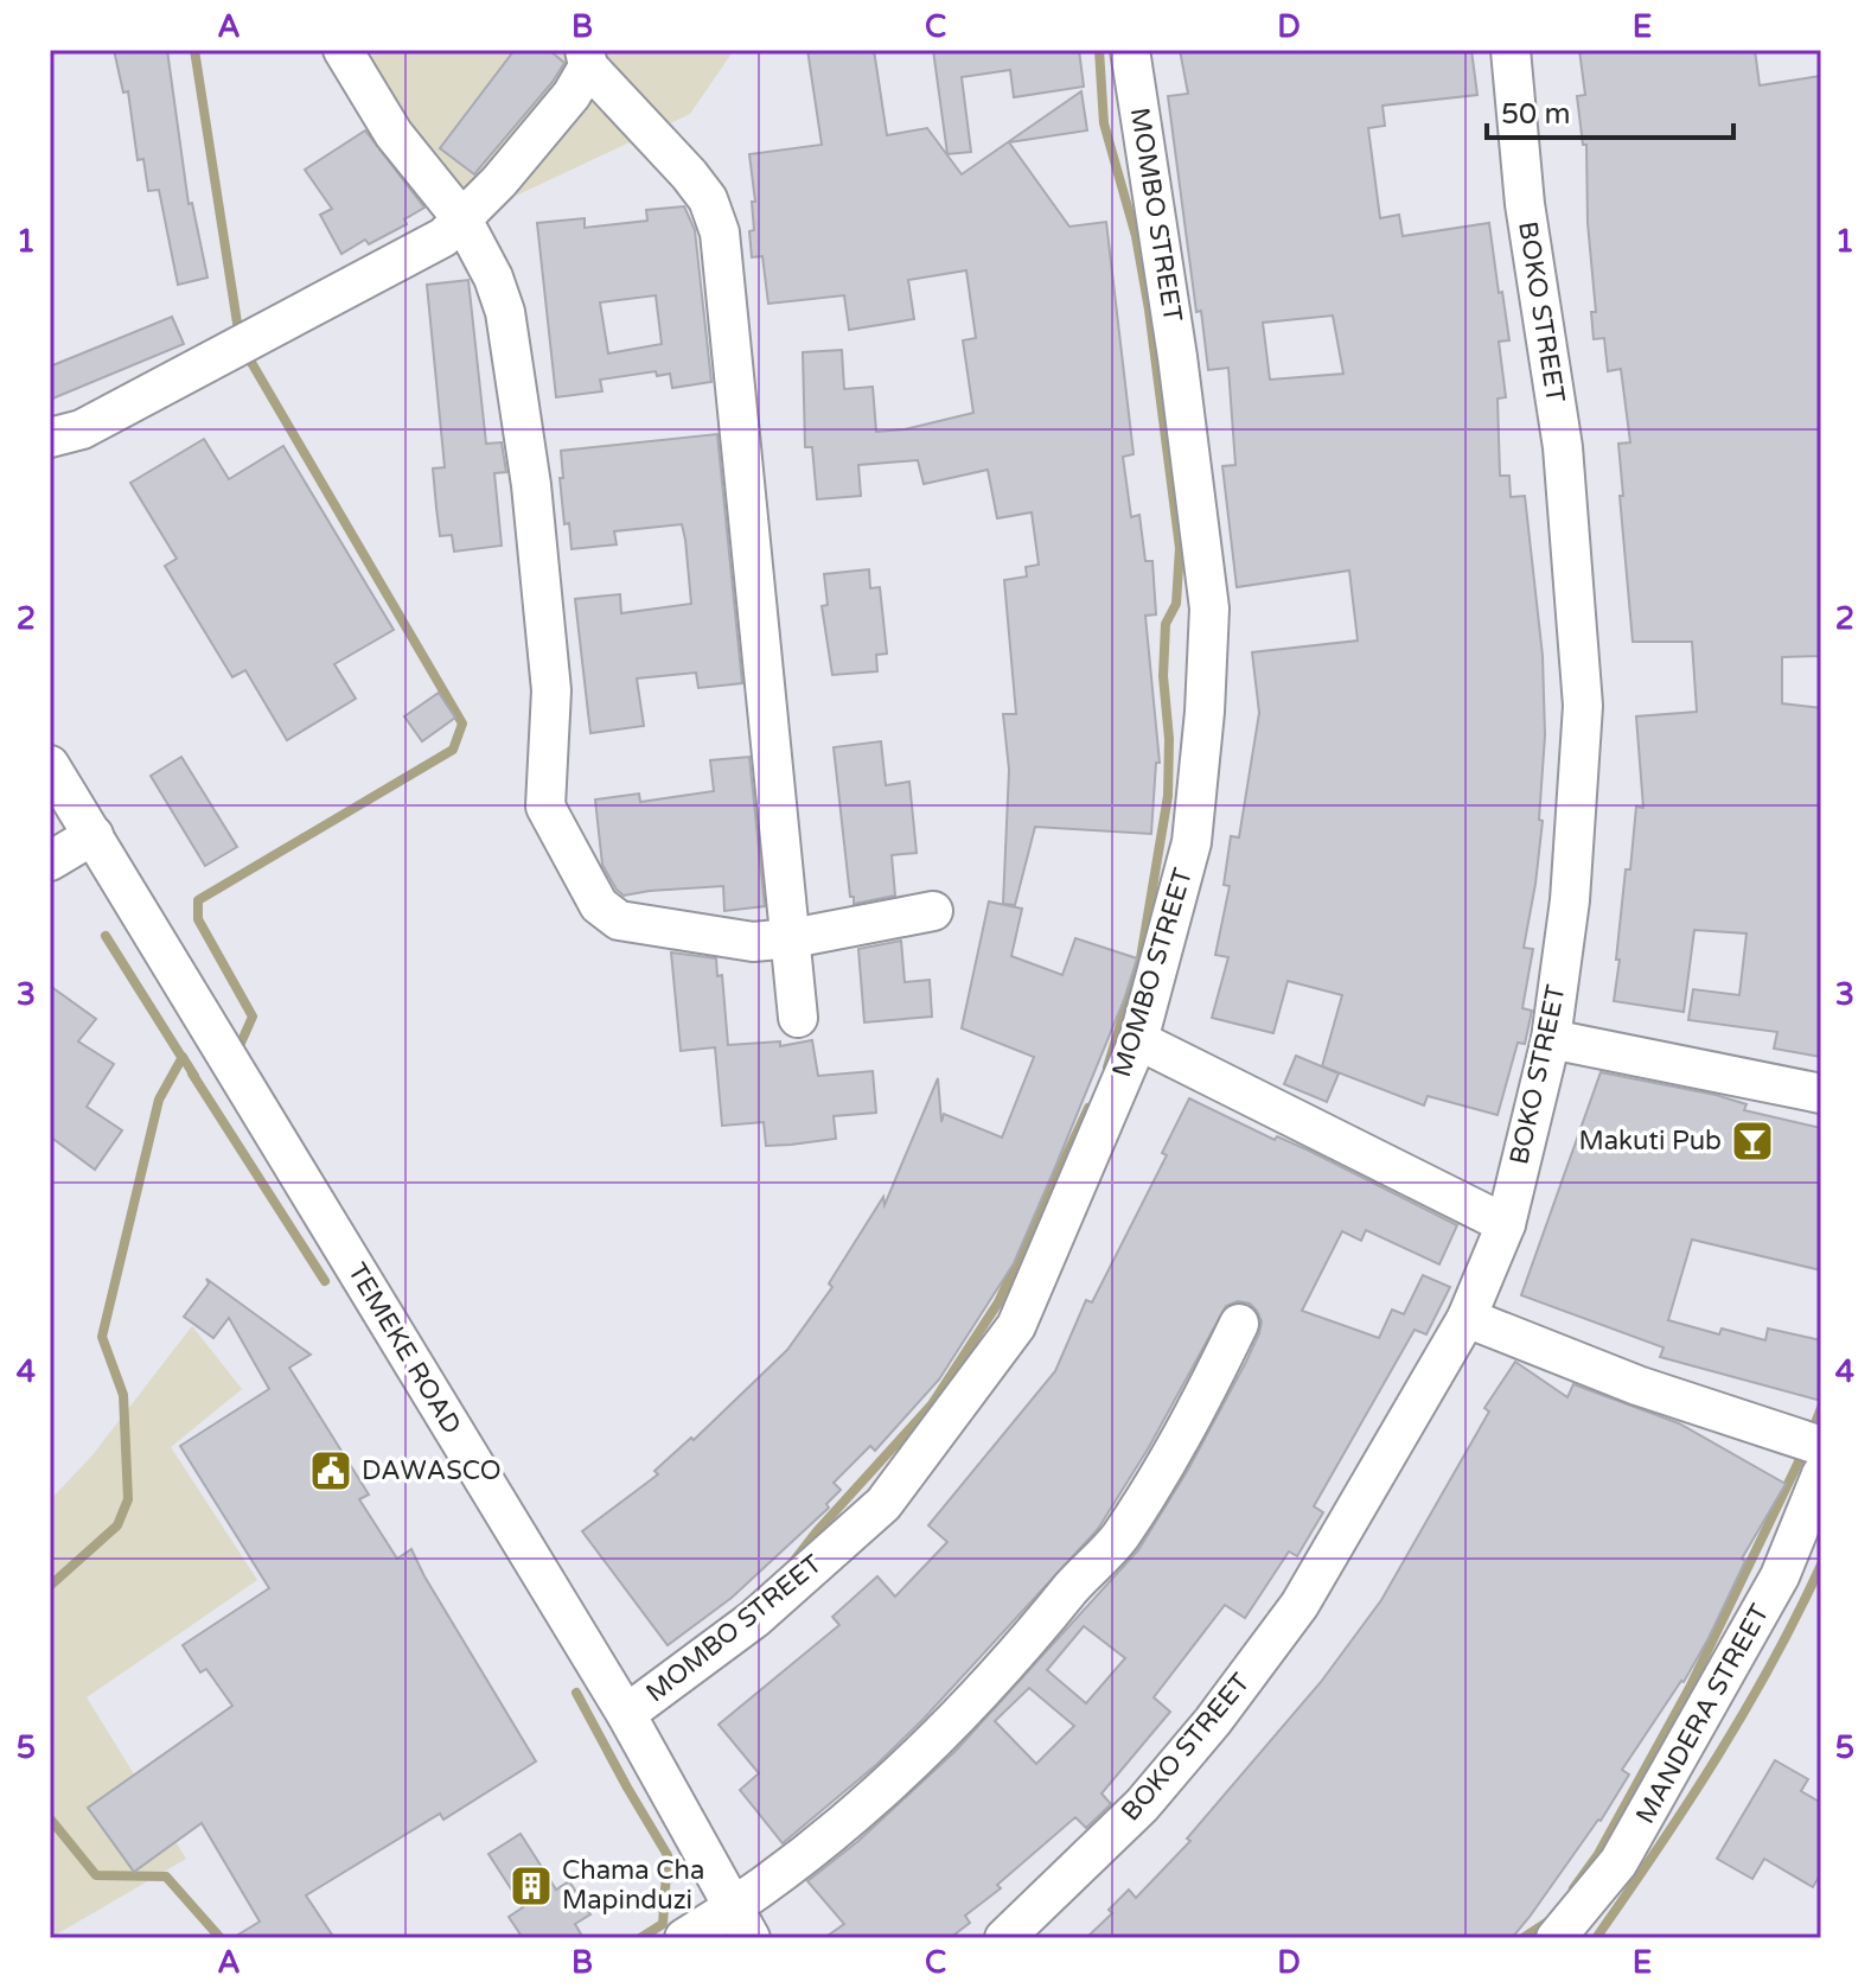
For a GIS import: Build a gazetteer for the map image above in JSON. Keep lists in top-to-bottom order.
{
  "streets": {
    "street": [
      "MOMBO STREET",
      "BOKO STREET",
      "TEMEKE ROAD",
      "MANDERA STREET"
    ]
  },
  "crossings": [
    ["MOMBO STREET", "TEMEKE ROAD"]
  ],
  "places": {
    "bar": ["Makuti Pub"],
    "public building": ["DAWASCO"],
    "building": ["Chama Cha Mapinduzi"]
  },
  "scale_bar": "50 m",
  "grid": {
    "columns": [
      "A",
      "B",
      "C",
      "D",
      "E"
    ],
    "rows": [
      "1",
      "2",
      "3",
      "4",
      "5"
    ]
  }
}
